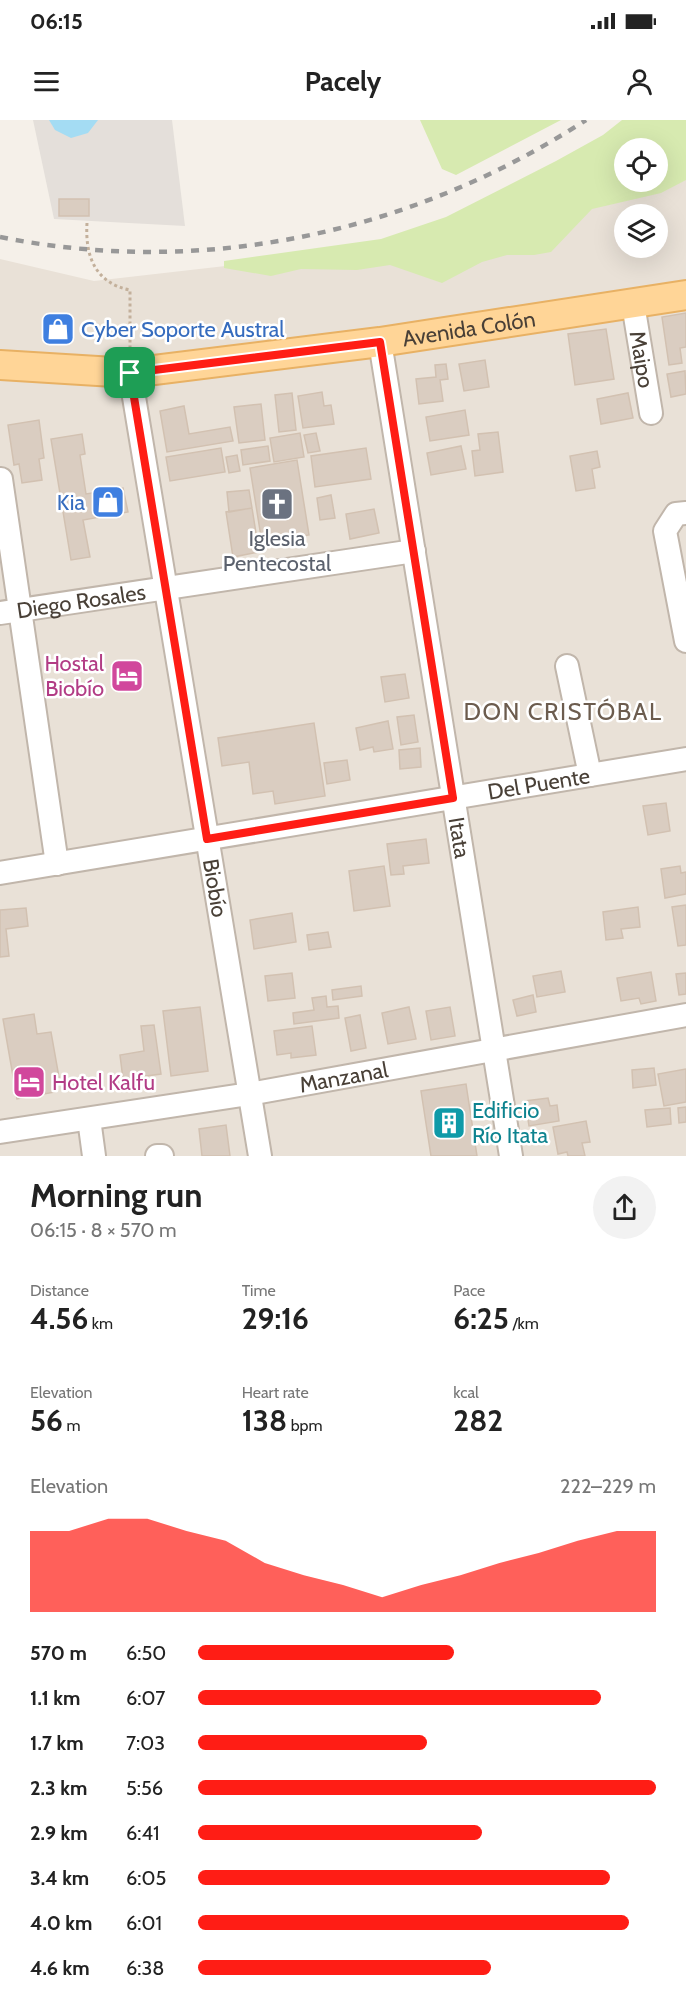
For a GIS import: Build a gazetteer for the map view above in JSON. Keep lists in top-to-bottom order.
{
  "streets": {
    "main road": ["Avenida Colón"],
    "street": [
      "Maipo",
      "Diego Rosales",
      "Del Puente",
      "Itata",
      "Biobío",
      "Manzanal"
    ]
  },
  "crossings": [
    ["Avenida Colón", "Maipo"],
    ["Avenida Colón", "Itata"],
    ["Avenida Colón", "Biobío"],
    ["Diego Rosales", "Itata"],
    ["Diego Rosales", "Biobío"],
    ["Del Puente", "Itata"],
    ["Del Puente", "Biobío"],
    ["Itata", "Manzanal"],
    ["Biobío", "Manzanal"]
  ],
  "districts": ["DON CRISTÓBAL"],
  "places": {
    "shop": ["Cyber Soporte Austral", "Kia"],
    "church": ["Iglesia Pentecostal"],
    "hotel": ["Hostal Biobío", "Hotel Kalfu"],
    "building": ["Edificio Río Itata"]
  },
  "page": {
    "status": "06:15",
    "header": "Pacely",
    "heading": ["Morning run", "06:15 · 8 × 570 m"],
    "stats": [
      ["Distance", "4.56 km"],
      ["Time", "29:16"],
      ["Pace", "6:25 /km"],
      ["Elevation", "56 m"],
      ["Heart rate", "138 bpm"],
      ["kcal", "282"]
    ],
    "chart": ["Elevation", "222–229 m"],
    "list": [
      {
        "name": "570 m",
        "note": "6:50"
      },
      {
        "name": "1.1 km",
        "note": "6:07"
      },
      {
        "name": "1.7 km",
        "note": "7:03"
      },
      {
        "name": "2.3 km",
        "note": "5:56"
      },
      {
        "name": "2.9 km",
        "note": "6:41"
      },
      {
        "name": "3.4 km",
        "note": "6:05"
      },
      {
        "name": "4.0 km",
        "note": "6:01"
      },
      {
        "name": "4.6 km",
        "note": "6:38"
      }
    ]
  }
}
